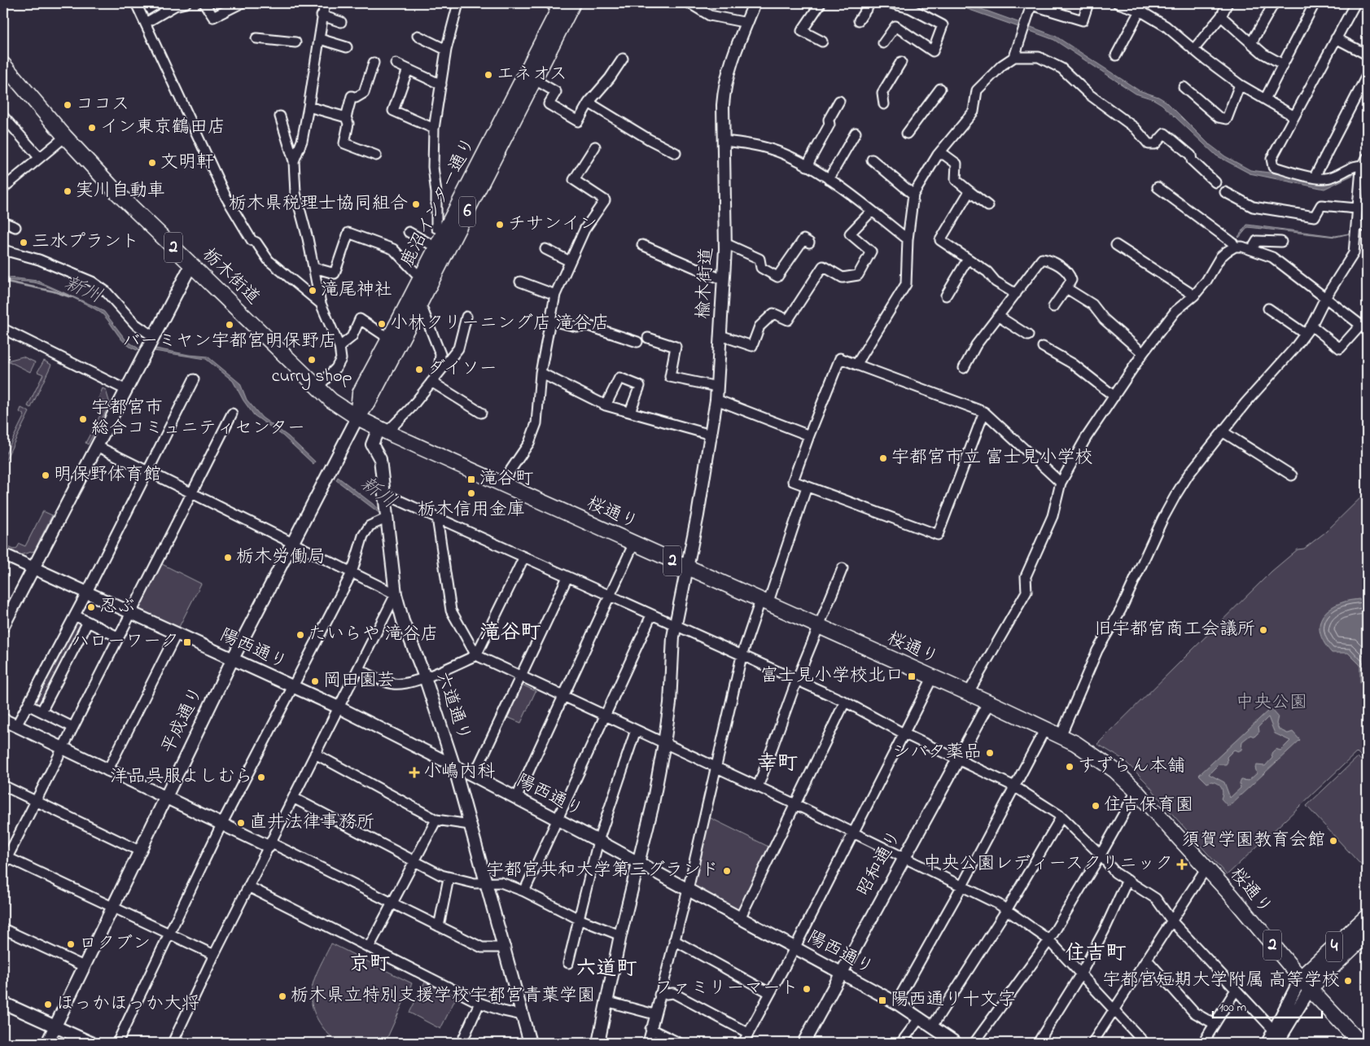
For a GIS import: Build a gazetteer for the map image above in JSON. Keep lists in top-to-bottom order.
{
  "streets": {
    "main road": [
      "鹿沼インター通り",
      "6",
      "2",
      "栃木街道",
      "桜通り",
      "4"
    ],
    "street": [
      "楡木街道",
      "陽西通り",
      "六道通り",
      "平成通り",
      "昭和通り"
    ]
  },
  "crossings": [
    ["鹿沼インター通り", "栃木街道"],
    ["鹿沼インター通り", "桜通り"],
    ["鹿沼インター通り", "平成通り"],
    ["栃木街道", "桜通り"],
    ["栃木街道", "平成通り"],
    ["楡木街道", "桜通り"],
    ["楡木街道", "陽西通り"],
    ["桜通り", "六道通り"],
    ["桜通り", "平成通り"],
    ["桜通り", "昭和通り"],
    ["桜通り", "4"],
    ["陽西通り", "六道通り"],
    ["陽西通り", "平成通り"],
    ["陽西通り", "昭和通り"]
  ],
  "districts": [
    "滝谷町",
    "幸町",
    "住吉町",
    "京町",
    "六道町"
  ],
  "water": ["新川"],
  "parks": ["中央公園"],
  "places": {
    "other": [
      "エネオス",
      "ココス",
      "イン東京鶴田店",
      "文明軒",
      "実川自動車",
      "栃木県税理士協同組合",
      "チサンイン",
      "三水プラント",
      "滝尾神社",
      "小林クリーニング店 滝谷店",
      "バーミヤン宇都宮明保野店",
      "curry shop",
      "ダイソー",
      "宇都宮市 総合コミュニティセンター",
      "宇都宮市立 富士見小学校",
      "明保野体育館",
      "栃木信用金庫",
      "栃木労働局",
      "忍ぶ",
      "旧宇都宮商工会議所",
      "たいらや 滝谷店",
      "岡田園芸",
      "シバタ薬品",
      "すずらん本舗",
      "洋品呉服よしむら",
      "住吉保育園",
      "直井法律事務所",
      "須賀学園教育会館",
      "宇都宮共和大学第三グランド",
      "ロクブン",
      "宇都宮短期大学附属 高等学校",
      "ファミリーマート",
      "栃木県立特別支援学校宇都宮青葉学園",
      "ほっかほっか大将"
    ],
    "transit": [
      "滝谷町",
      "ハローワーク",
      "富士見小学校北口",
      "陽西通り十文字"
    ],
    "health": ["小嶋内科", "中央公園レディースクリニック"]
  },
  "scale_bar": "100 m"
}
